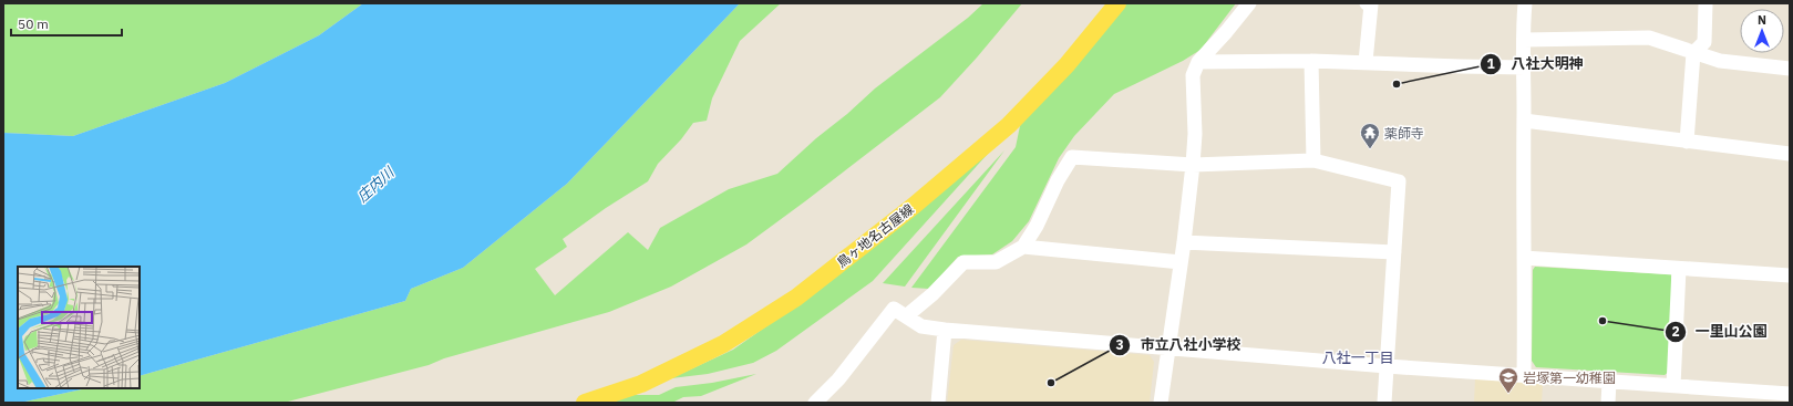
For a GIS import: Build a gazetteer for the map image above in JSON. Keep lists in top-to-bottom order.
{
  "streets": {
    "main road": ["鳥ヶ地名古屋線"]
  },
  "districts": ["八社一丁目"],
  "water": ["庄内川"],
  "places": {
    "other": ["八社大明神", "一里山公園", "市立八社小学校"],
    "temple": ["薬師寺"],
    "school or university": ["岩塚第一幼稚園"]
  },
  "scale_bar": "50 m",
  "north": "top"
}
